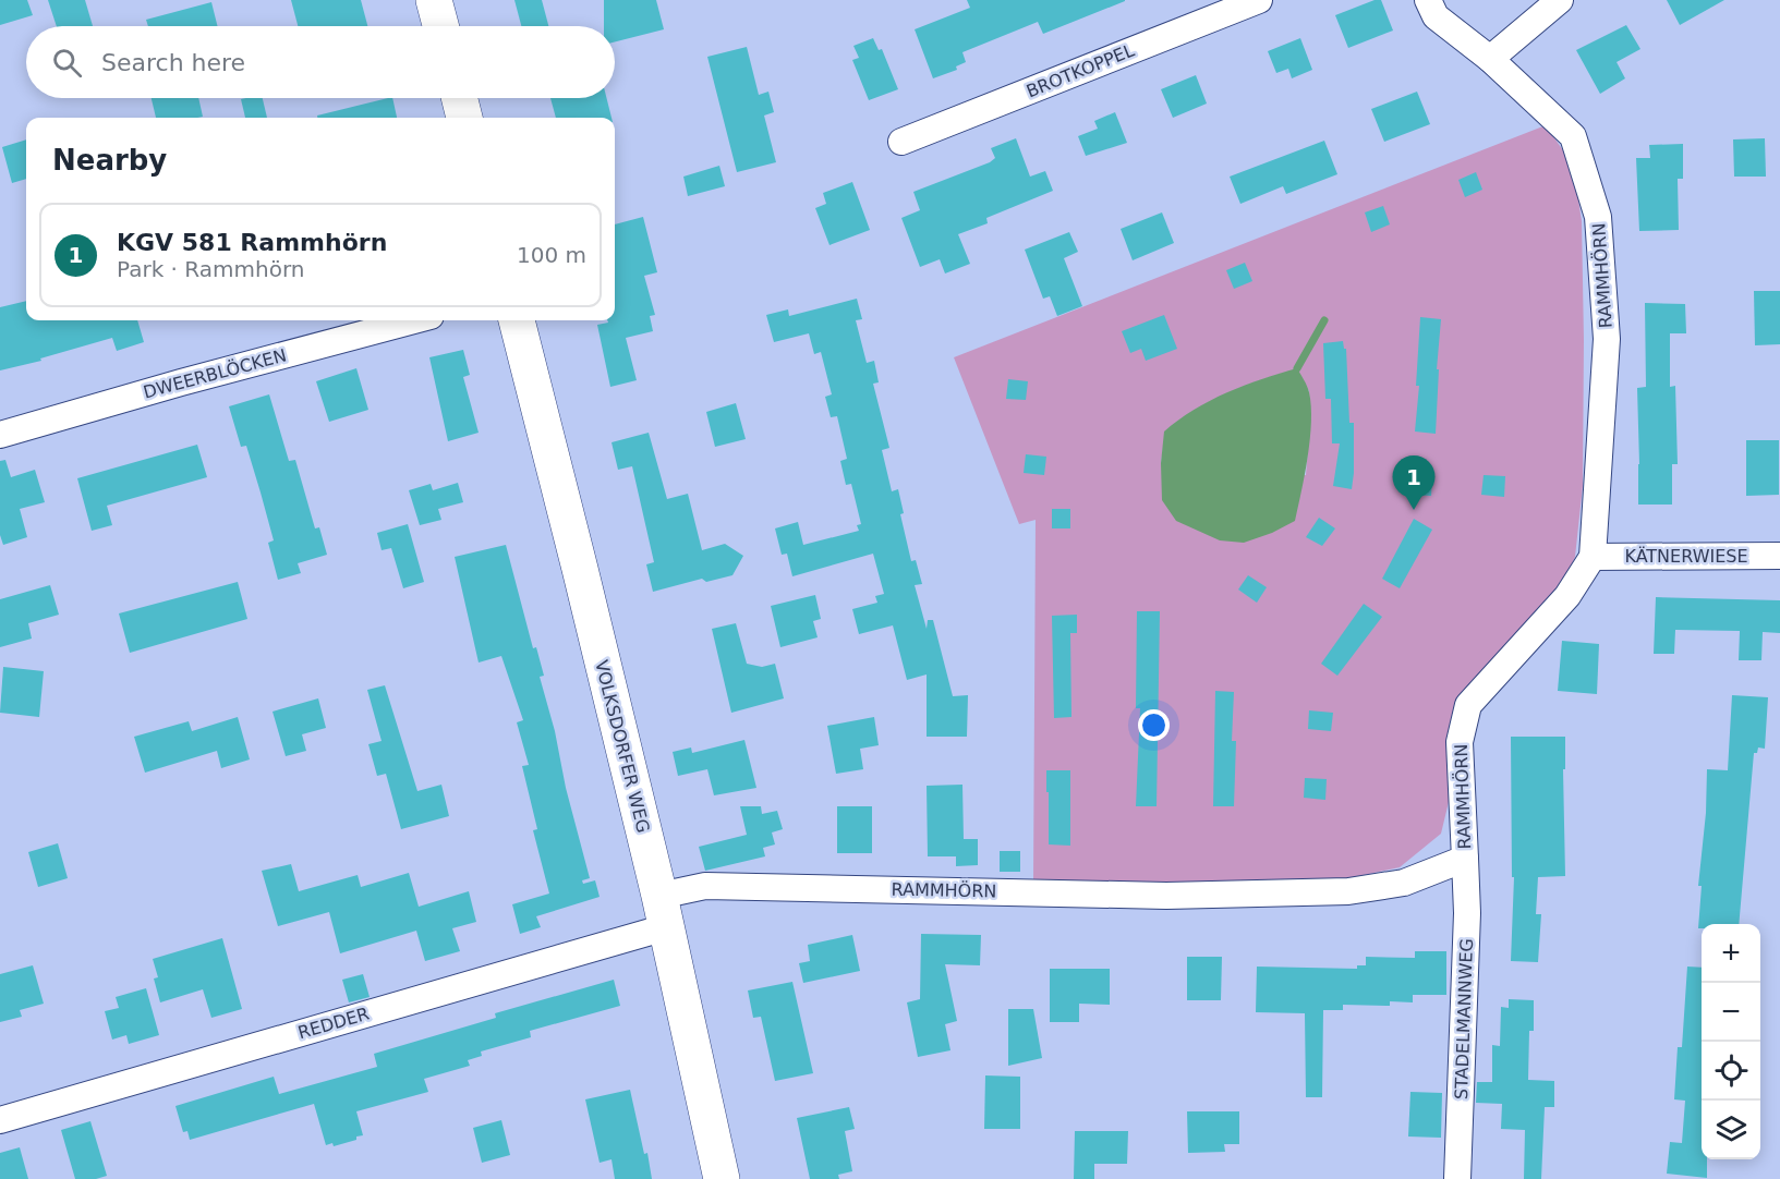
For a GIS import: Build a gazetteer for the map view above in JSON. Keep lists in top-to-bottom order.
{
  "streets": {
    "street": [
      "BROTKOPPEL",
      "RAMMHÖRN",
      "DWEERBLÖCKEN",
      "KÄTNERWIESE",
      "VOLKSDORFER WEG",
      "STADELMANNWEG",
      "REDDER"
    ]
  },
  "crossings": [
    ["RAMMHÖRN", "KÄTNERWIESE"],
    ["RAMMHÖRN", "VOLKSDORFER WEG"],
    ["RAMMHÖRN", "STADELMANNWEG"],
    ["RAMMHÖRN", "REDDER"],
    ["VOLKSDORFER WEG", "REDDER"]
  ],
  "page": {
    "search": "Search here",
    "heading": "Nearby",
    "list": [
      {
        "mark": "1",
        "name": "KGV 581 Rammhörn",
        "note": "Park · Rammhörn",
        "value": "100 m"
      }
    ],
    "pins": "1",
    "map_buttons": ["+", "−"]
  }
}
